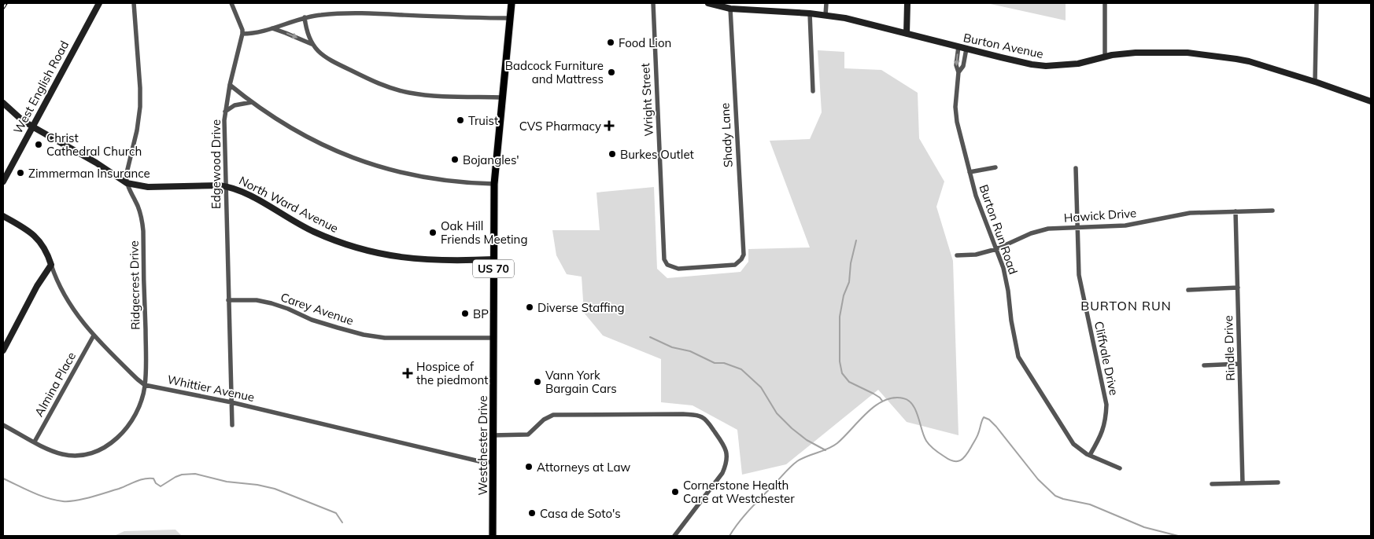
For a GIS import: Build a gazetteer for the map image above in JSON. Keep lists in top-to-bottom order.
{
  "streets": {
    "main road": ["US 70", "Westchester Drive"],
    "street": [
      "Burton Avenue",
      "West English Road",
      "Wright Street",
      "Shady Lane",
      "Edgewood Drive",
      "North Ward Avenue",
      "Hawick Drive",
      "Burton Run Road",
      "Ridgecrest Drive",
      "Carey Avenue",
      "Rindle Drive",
      "Cliffvale Drive",
      "Almina Place",
      "Whittier Avenue"
    ]
  },
  "crossings": [
    ["Burton Avenue", "Shady Lane"],
    ["Burton Avenue", "Burton Run Road"],
    ["West English Road", "North Ward Avenue"],
    ["Wright Street", "Shady Lane"],
    ["Edgewood Drive", "North Ward Avenue"],
    ["Edgewood Drive", "Carey Avenue"],
    ["Edgewood Drive", "Whittier Avenue"],
    ["North Ward Avenue", "Ridgecrest Drive"],
    ["North Ward Avenue", "Westchester Drive"],
    ["Hawick Drive", "Burton Run Road"],
    ["Hawick Drive", "Rindle Drive"],
    ["Hawick Drive", "Cliffvale Drive"],
    ["Burton Run Road", "Cliffvale Drive"],
    ["Ridgecrest Drive", "Almina Place"],
    ["Ridgecrest Drive", "Whittier Avenue"],
    ["Carey Avenue", "Westchester Drive"],
    ["Whittier Avenue", "Westchester Drive"]
  ],
  "districts": ["BURTON RUN"],
  "places": {
    "other": [
      "Food Lion",
      "Badcock Furniture and Mattress",
      "Truist",
      "Christ Cathedral Church",
      "Burkes Outlet",
      "Bojangles'",
      "Zimmerman Insurance",
      "Oak Hill Friends Meeting",
      "Diverse Staffing",
      "BP",
      "Vann York Bargain Cars",
      "Attorneys at Law",
      "Cornerstone Health Care at Westchester",
      "Casa de Soto's"
    ],
    "health": ["CVS Pharmacy", "Hospice of the piedmont"]
  }
}
